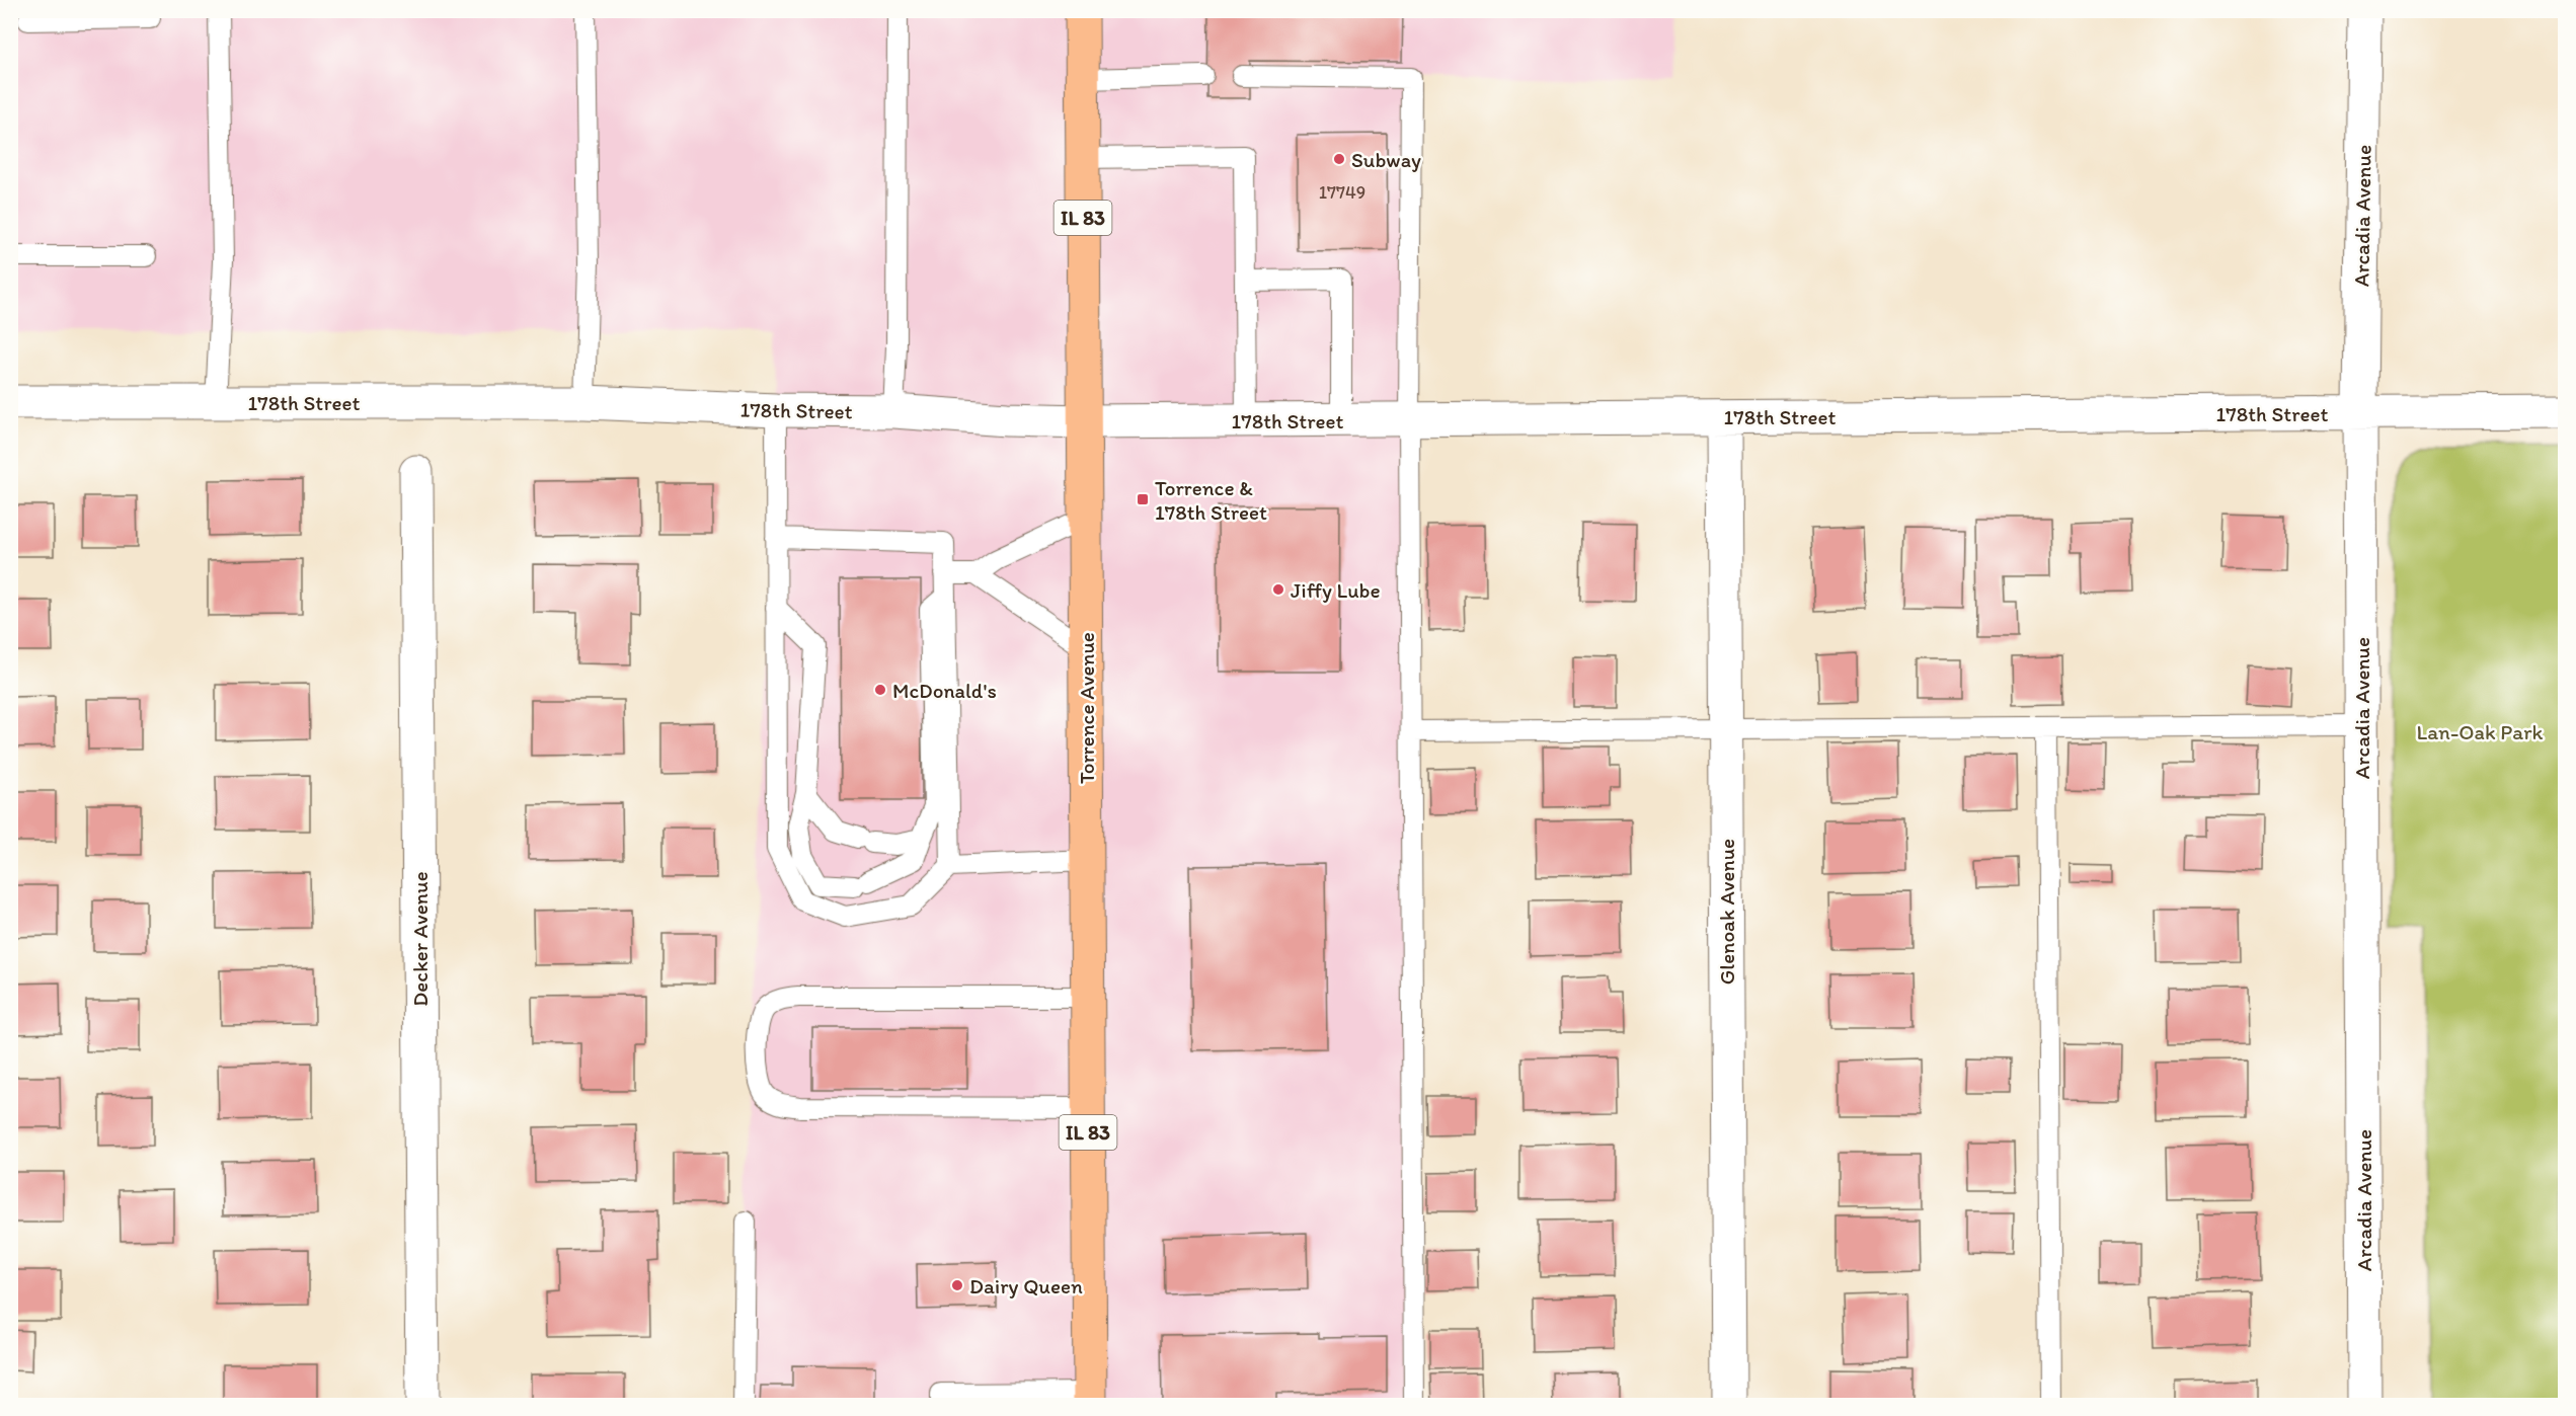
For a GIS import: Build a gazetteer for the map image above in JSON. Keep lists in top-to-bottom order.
{
  "streets": {
    "main road": ["IL 83", "Torrence Avenue"],
    "street": [
      "Arcadia Avenue",
      "178th Street",
      "Glenoak Avenue",
      "Decker Avenue"
    ]
  },
  "crossings": [
    ["Arcadia Avenue", "178th Street"],
    ["178th Street", "Torrence Avenue"],
    ["178th Street", "Glenoak Avenue"]
  ],
  "parks": ["Lan-Oak Park"],
  "places": {
    "other": [
      "Subway",
      "Jiffy Lube",
      "McDonald's",
      "Dairy Queen"
    ],
    "transit": ["Torrence & 178th Street"]
  },
  "house_numbers": ["17749"]
}
